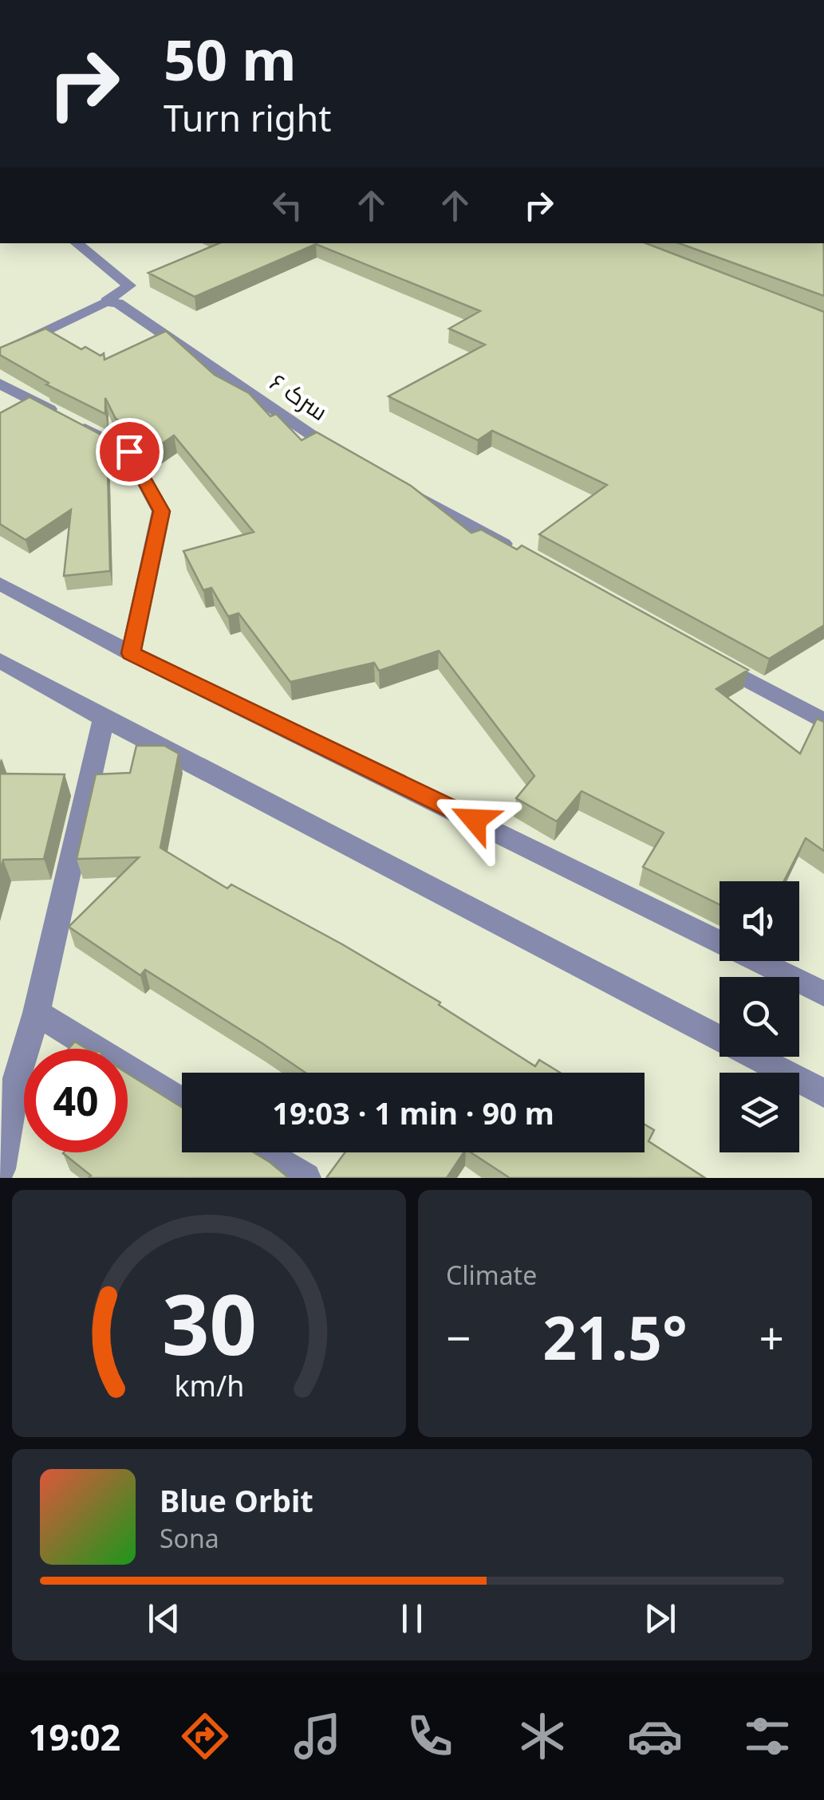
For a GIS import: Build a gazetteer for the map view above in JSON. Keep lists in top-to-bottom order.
{
  "streets": {
    "street": ["سرک ۶"]
  },
  "page": {
    "turn": ["50 m", "Turn right"],
    "limit": "40",
    "trip": "19:03 · 1 min · 90 m",
    "tile": "Climate",
    "heat": ["−", "21.5°", "+"],
    "song": ["Blue Orbit", "Sona"],
    "tabs": "19:02",
    "gauge": ["30", "km/h"]
  }
}
